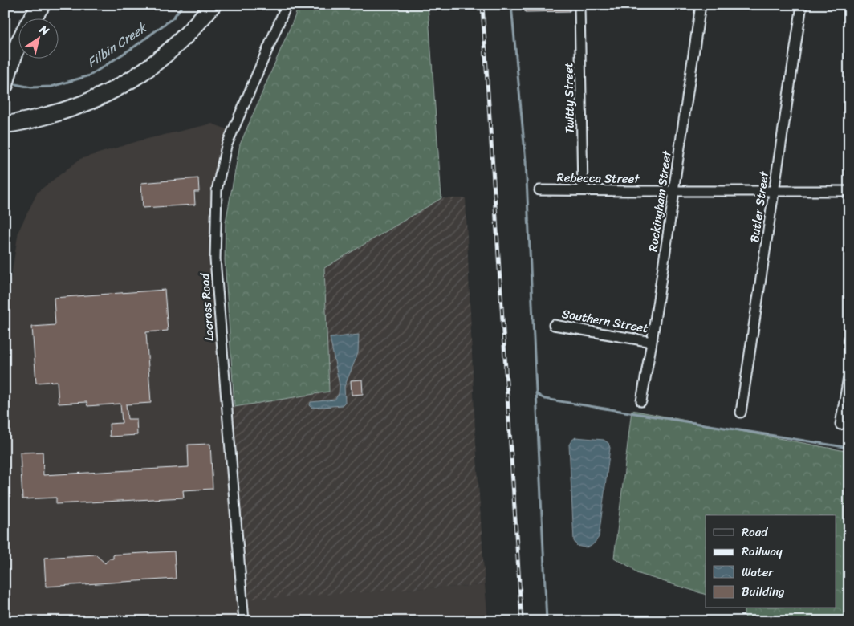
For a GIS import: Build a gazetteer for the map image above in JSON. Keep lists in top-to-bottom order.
{
  "streets": {
    "street": [
      "Twitty Street",
      "Rebecca Street",
      "Rockingham Street",
      "Butler Street",
      "Lacross Road",
      "Southern Street"
    ]
  },
  "crossings": [
    ["Twitty Street", "Rebecca Street"],
    ["Rebecca Street", "Rockingham Street"],
    ["Rebecca Street", "Butler Street"],
    ["Rockingham Street", "Southern Street"]
  ],
  "water": ["Filbin Creek"],
  "legend": [
    "Road",
    "Railway",
    "Water",
    "Building"
  ],
  "north": "top right"
}
